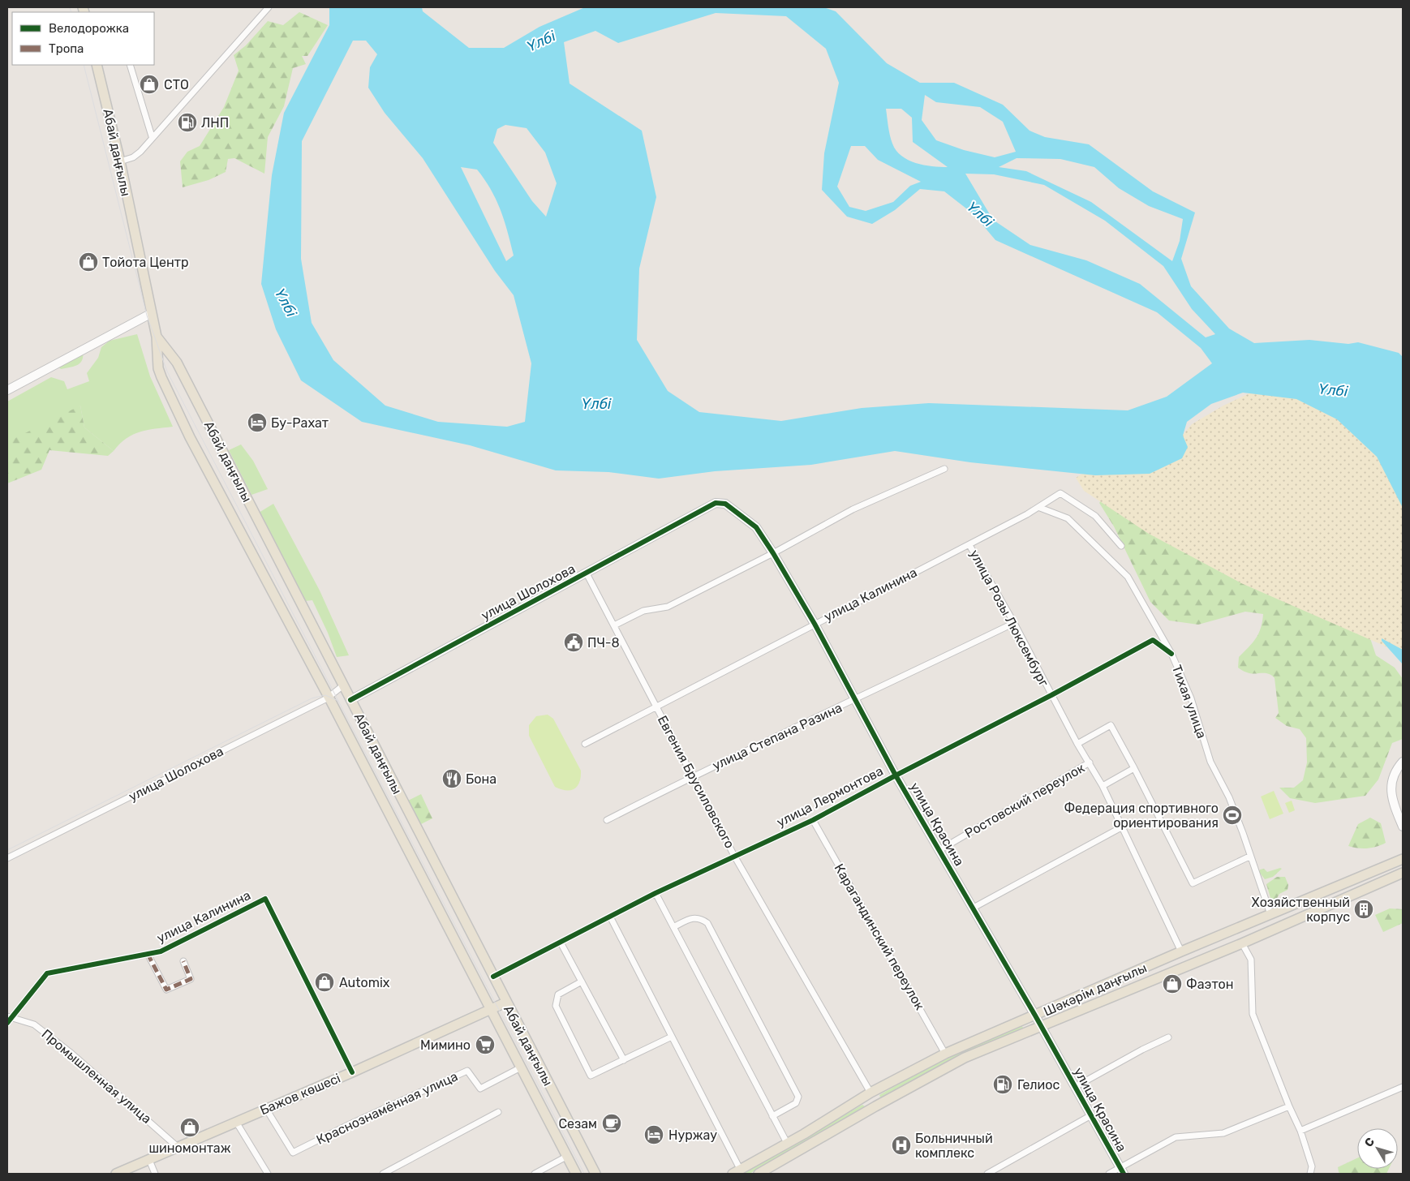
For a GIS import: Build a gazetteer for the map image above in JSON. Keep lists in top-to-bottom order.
{
  "streets": {
    "main road": ["Абай даңғылы", "Шәкәрім даңғылы", "Бажов көшесі"],
    "street": [
      "улица Шолохова",
      "улица Калинина",
      "улица Розы Люксембург",
      "Тихая улица",
      "улица Степана Разина",
      "Евгения Брусиловского",
      "улица Лермонтова",
      "Ростовский переулок",
      "улица Красина",
      "Карагандинский переулок",
      "Промышленная улица",
      "Краснознамённая улица"
    ]
  },
  "crossings": [
    ["Абай даңғылы", "улица Шолохова"],
    ["Абай даңғылы", "улица Лермонтова"],
    ["Абай даңғылы", "Бажов көшесі"],
    ["Абай даңғылы", "Краснознамённая улица"],
    ["улица Шолохова", "Евгения Брусиловского"],
    ["улица Шолохова", "улица Красина"],
    ["улица Калинина", "улица Розы Люксембург"],
    ["улица Калинина", "Тихая улица"],
    ["улица Калинина", "Евгения Брусиловского"],
    ["улица Калинина", "улица Красина"],
    ["улица Калинина", "Промышленная улица"],
    ["улица Калинина", "Бажов көшесі"],
    ["улица Розы Люксембург", "улица Степана Разина"],
    ["улица Розы Люксембург", "улица Лермонтова"],
    ["улица Розы Люксембург", "Ростовский переулок"],
    ["улица Розы Люксембург", "Шәкәрім даңғылы"],
    ["Тихая улица", "улица Лермонтова"],
    ["Тихая улица", "Шәкәрім даңғылы"],
    ["улица Степана Разина", "Евгения Брусиловского"],
    ["улица Степана Разина", "улица Красина"],
    ["Евгения Брусиловского", "улица Лермонтова"],
    ["Евгения Брусиловского", "Шәкәрім даңғылы"],
    ["улица Лермонтова", "улица Красина"],
    ["улица Лермонтова", "Карагандинский переулок"],
    ["Ростовский переулок", "улица Красина"],
    ["улица Красина", "Шәкәрім даңғылы"],
    ["Карагандинский переулок", "Шәкәрім даңғылы"],
    ["Промышленная улица", "Бажов көшесі"],
    ["Бажов көшесі", "Краснознамённая улица"]
  ],
  "water": ["Үлбі"],
  "places": {
    "shop": [
      "СТО",
      "Тойота Центр",
      "Automix",
      "Фаэтон",
      "шиномонтаж"
    ],
    "fuel station": ["ЛНП", "Гелиос"],
    "hotel": ["Бу-Рахат", "Нуржау"],
    "public building": ["ПЧ-8"],
    "restaurant": ["Бона"],
    "sports": ["Федерация спортивного ориентирования"],
    "building": ["Хозяйственный корпус"],
    "supermarket": ["Мимино"],
    "cafe": ["Сезам"],
    "hospital": ["Больничный комплекс"]
  },
  "legend": ["Велодорожка", "Тропа"],
  "north": "top left"
}
